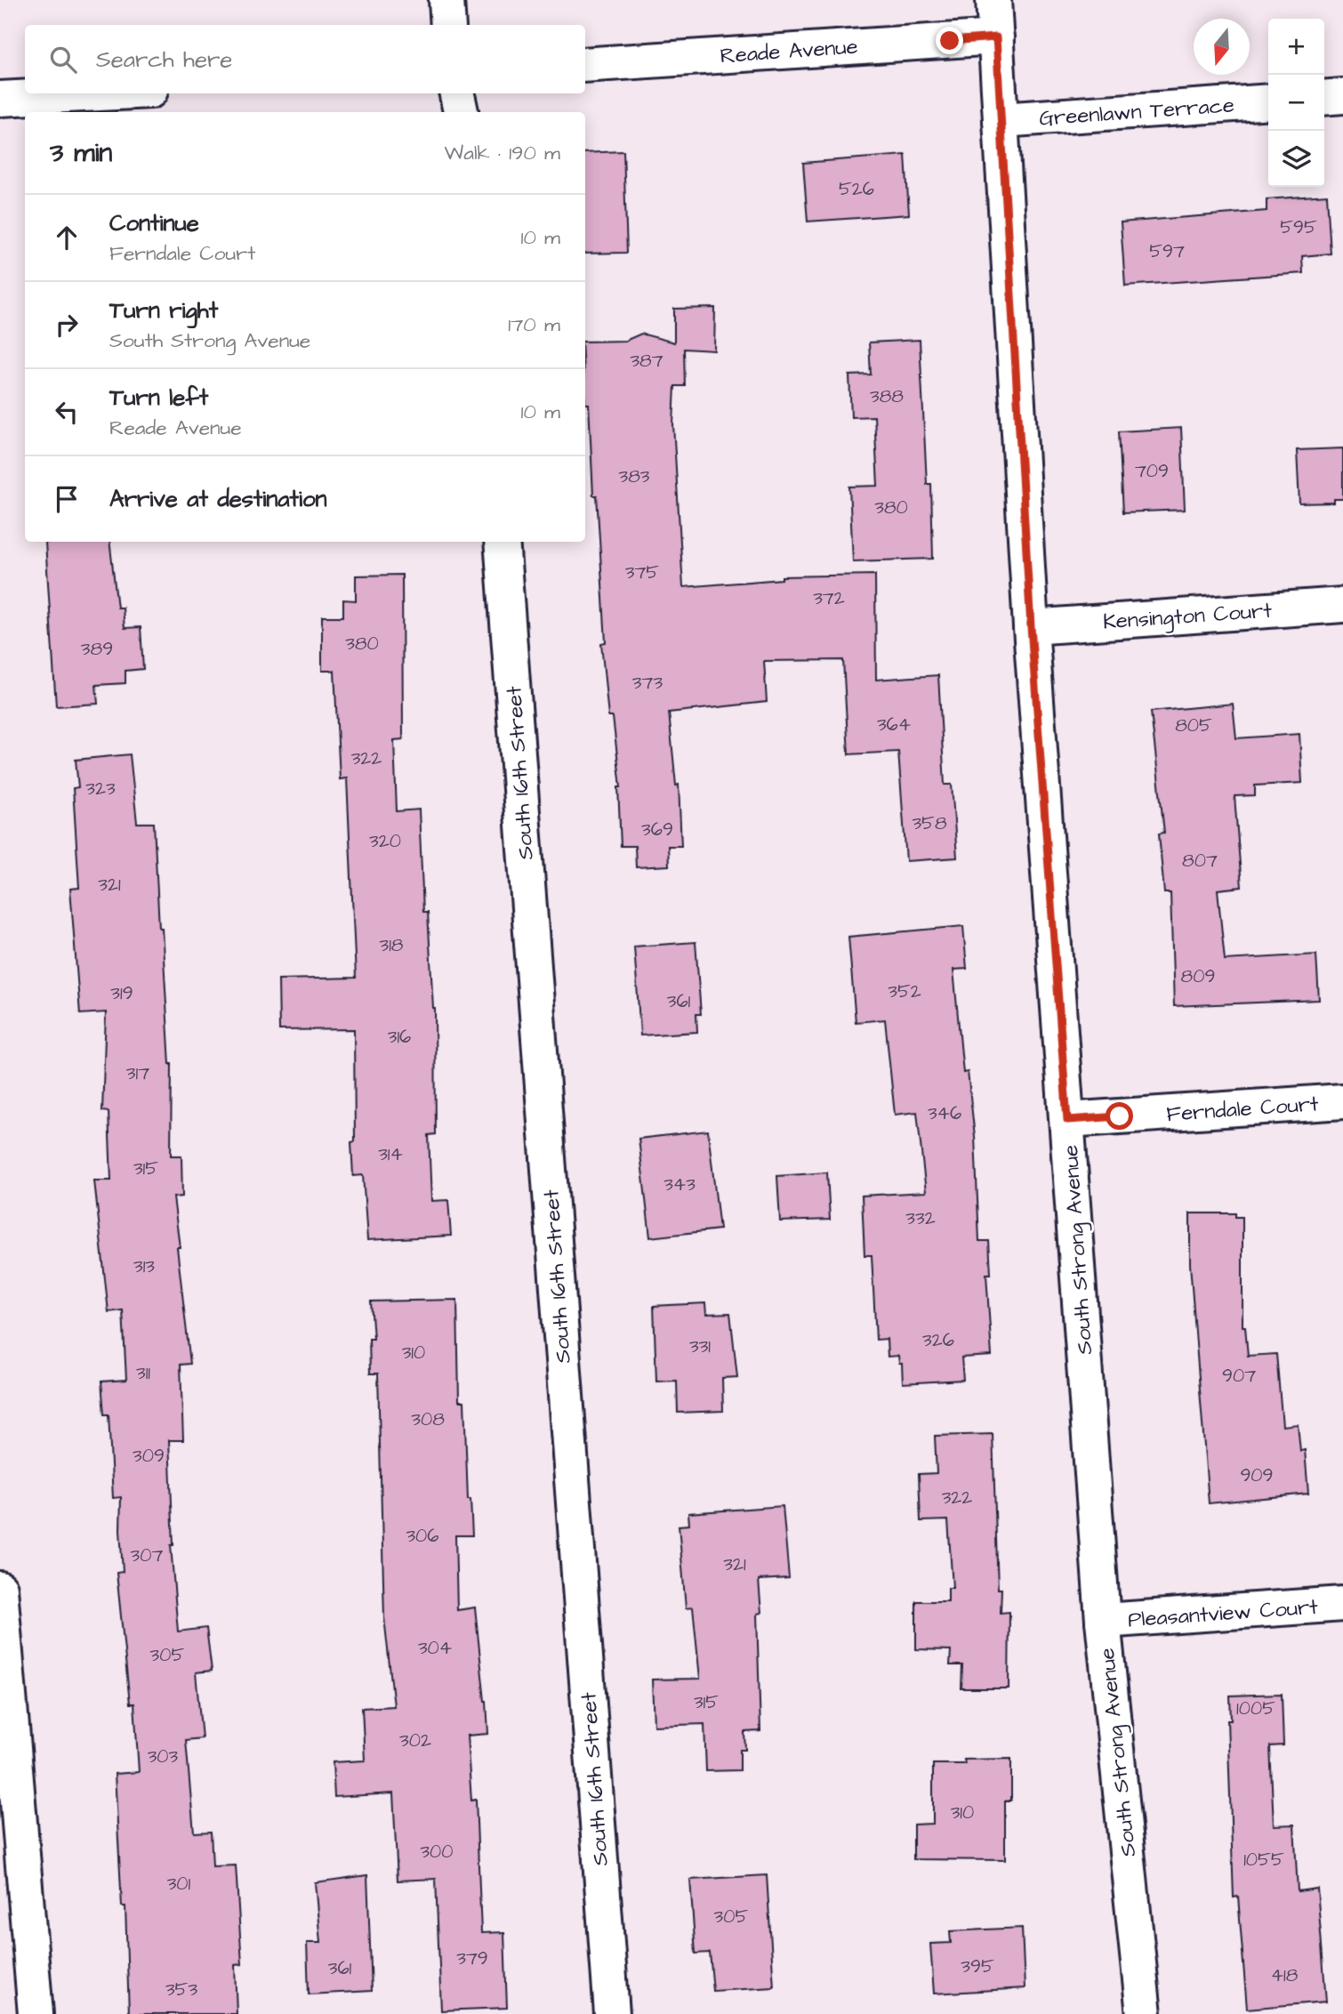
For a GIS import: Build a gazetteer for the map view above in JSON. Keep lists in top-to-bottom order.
{
  "streets": {
    "street": [
      "Reade Avenue",
      "Greenlawn Terrace",
      "Kensington Court",
      "South 16th Street",
      "Ferndale Court",
      "South Strong Avenue",
      "Pleasantview Court"
    ]
  },
  "crossings": [
    ["Reade Avenue", "South Strong Avenue"],
    ["Greenlawn Terrace", "South Strong Avenue"],
    ["Kensington Court", "South Strong Avenue"],
    ["Ferndale Court", "South Strong Avenue"],
    ["South Strong Avenue", "Pleasantview Court"]
  ],
  "house_numbers": [
    "526",
    "595",
    "597",
    "387",
    "388",
    "709",
    "383",
    "380",
    "375",
    "372",
    "380",
    "389",
    "373",
    "364",
    "805",
    "322",
    "323",
    "358",
    "369",
    "320",
    "807",
    "321",
    "318",
    "809",
    "352",
    "319",
    "361",
    "316",
    "317",
    "346",
    "314",
    "315",
    "343",
    "332",
    "313",
    "326",
    "331",
    "310",
    "311",
    "907",
    "308",
    "309",
    "909",
    "322",
    "306",
    "307",
    "321",
    "304",
    "305",
    "315",
    "1005",
    "302",
    "303",
    "310",
    "300",
    "1055",
    "301",
    "305",
    "379",
    "395",
    "361",
    "418",
    "353"
  ],
  "north": "bottom",
  "page": {
    "map_buttons": ["+", "−"],
    "search": "Search here",
    "heading": ["3 min", "Walk · 190 m"],
    "list": [
      ["Continue", "Ferndale Court", "10 m"],
      ["Turn right", "South Strong Avenue", "170 m"],
      ["Turn left", "Reade Avenue", "10 m"],
      "Arrive at destination"
    ]
  }
}
